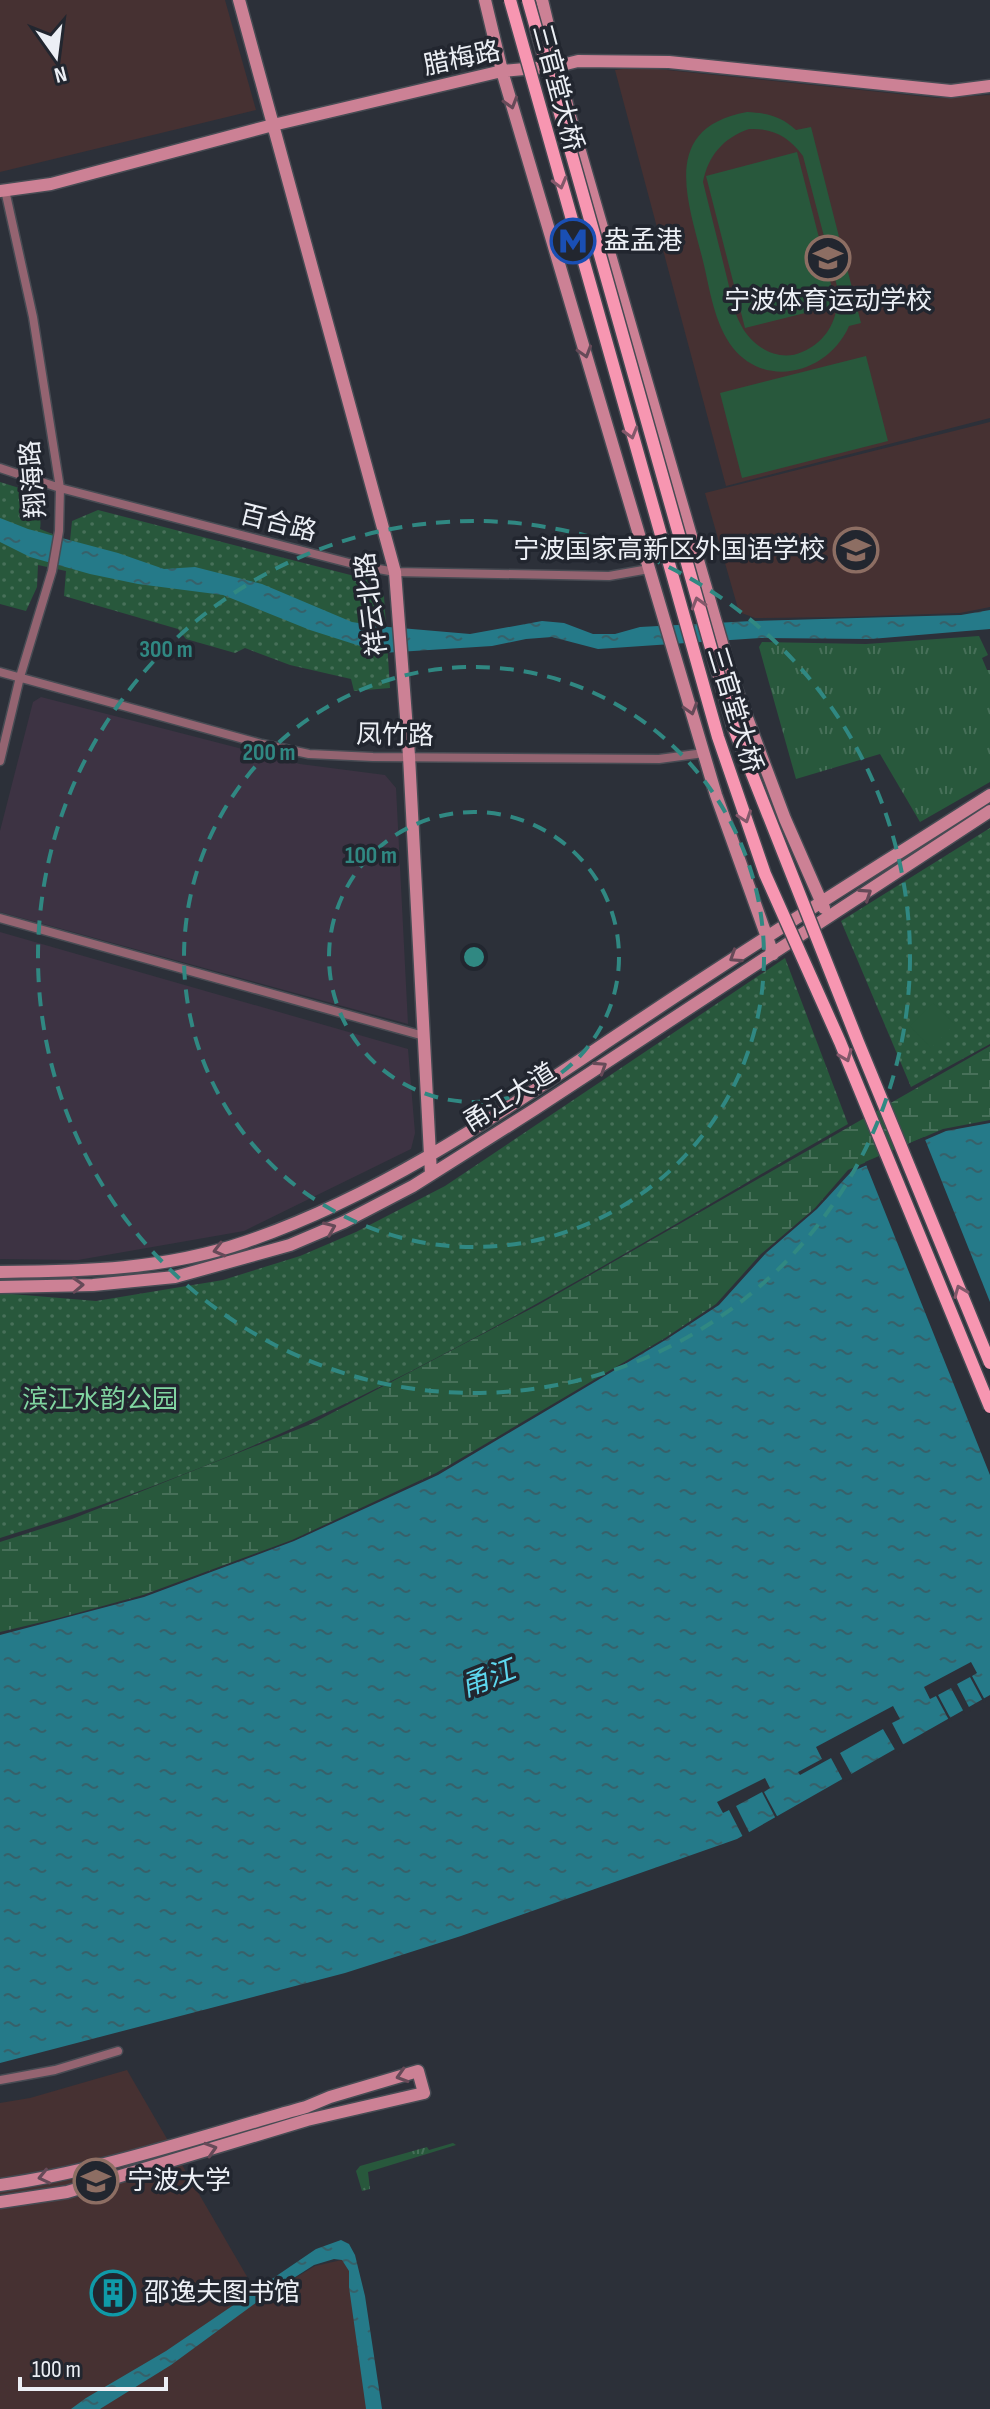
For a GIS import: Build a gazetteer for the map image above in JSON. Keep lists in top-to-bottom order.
{
  "streets": {
    "main road": ["三官堂大桥"],
    "street": [
      "腊梅路",
      "翔海路",
      "百合路",
      "祥云北路",
      "凤竹路",
      "甬江大道"
    ]
  },
  "crossings": [
    ["腊梅路", "翔海路"],
    ["腊梅路", "祥云北路"],
    ["翔海路", "百合路"],
    ["翔海路", "凤竹路"],
    ["百合路", "祥云北路"],
    ["祥云北路", "凤竹路"],
    ["祥云北路", "甬江大道"]
  ],
  "water": ["甬江"],
  "parks": ["滨江水韵公园"],
  "places": {
    "metro station": ["盎孟港"],
    "school or university": ["宁波体育运动学校", "宁波国家高新区外国语学校", "宁波大学"],
    "building": ["邵逸夫图书馆"]
  },
  "scale_bar": "100 m",
  "north": "bottom",
  "rings": ["300 m", "200 m", "100 m"]
}
